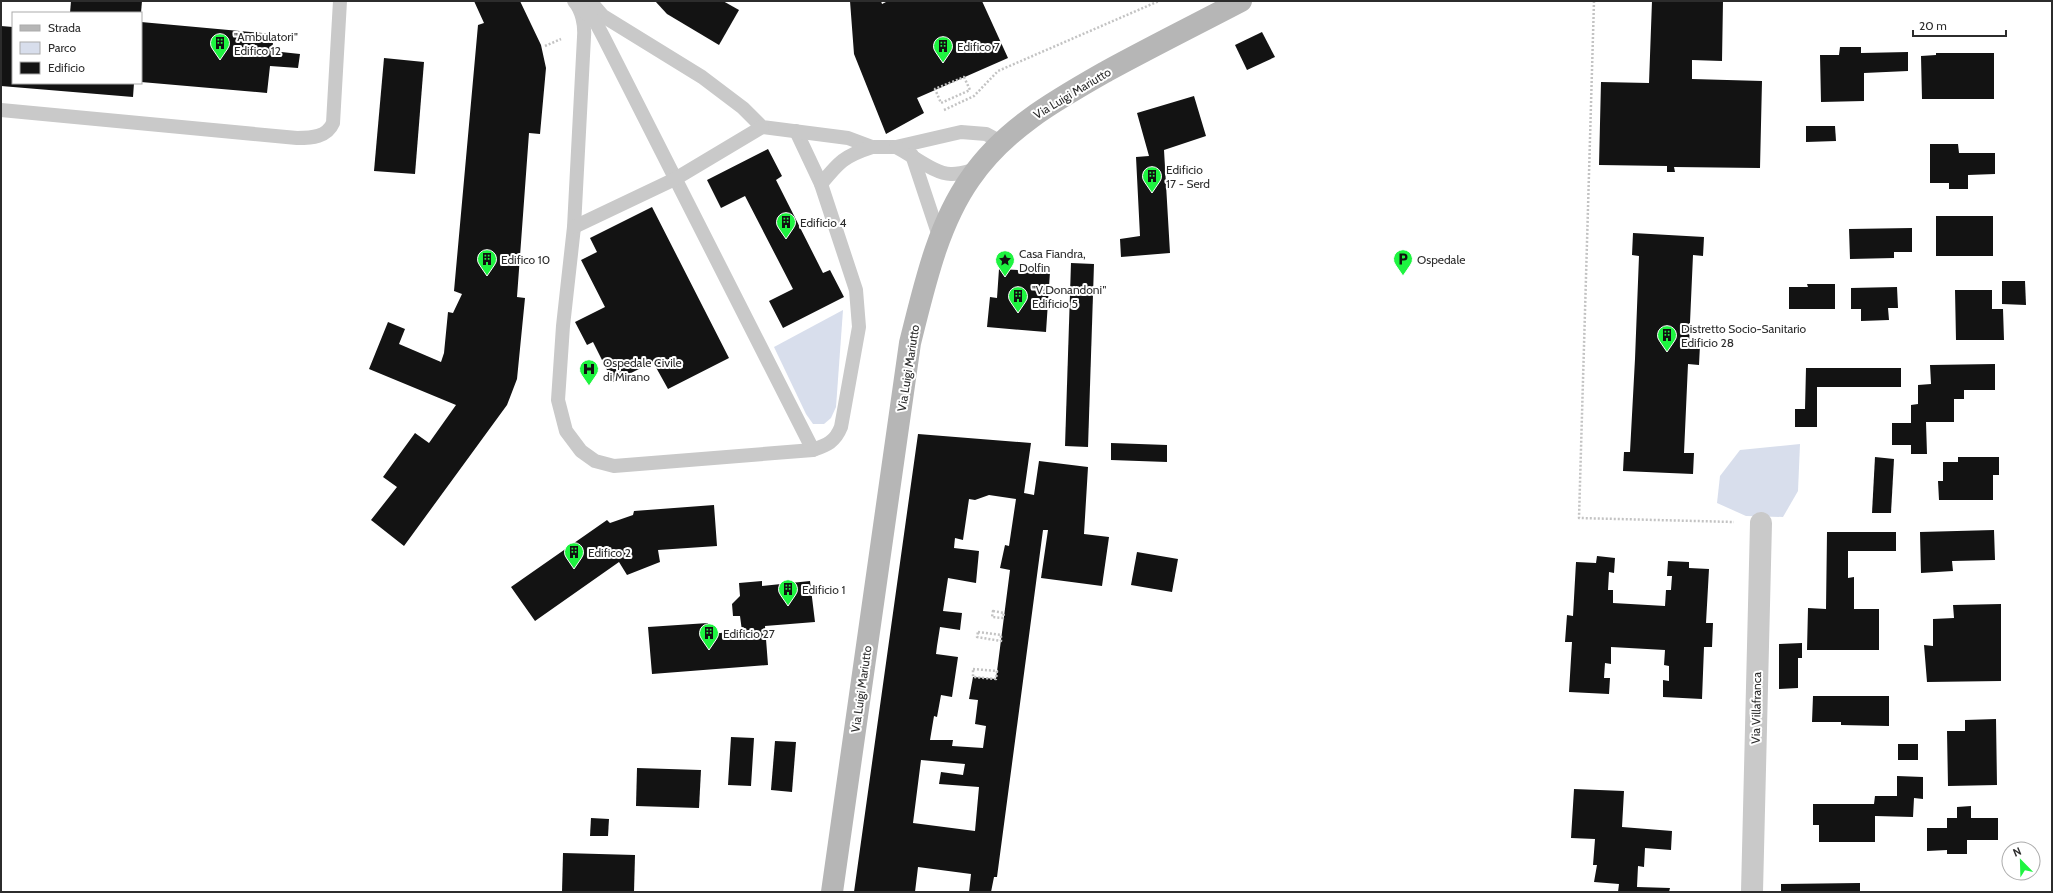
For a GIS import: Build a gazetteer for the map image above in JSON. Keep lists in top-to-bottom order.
{
  "streets": {
    "main road": ["Via Luigi Mariutto"],
    "street": ["Via Villafranca"]
  },
  "places": {
    "building": [
      "\"Ambulatori\" Edifico 12",
      "Edifico 7",
      "Edificio 17 - Serd",
      "Edificio 4",
      "Edifico 10",
      "\"V.Donandoni\" Edificio 5",
      "Distretto Socio-Sanitario Edificio 28",
      "Edifico 2",
      "Edificio 1",
      "Edificio 27"
    ],
    "parking": ["Ospedale"],
    "place": ["Casa Fiandra, Dolfin"],
    "hospital": ["Ospedale Civile di Mirano"]
  },
  "legend": ["Strada", "Parco", "Edificio"],
  "scale_bar": "20 m",
  "north": "top left"
}
